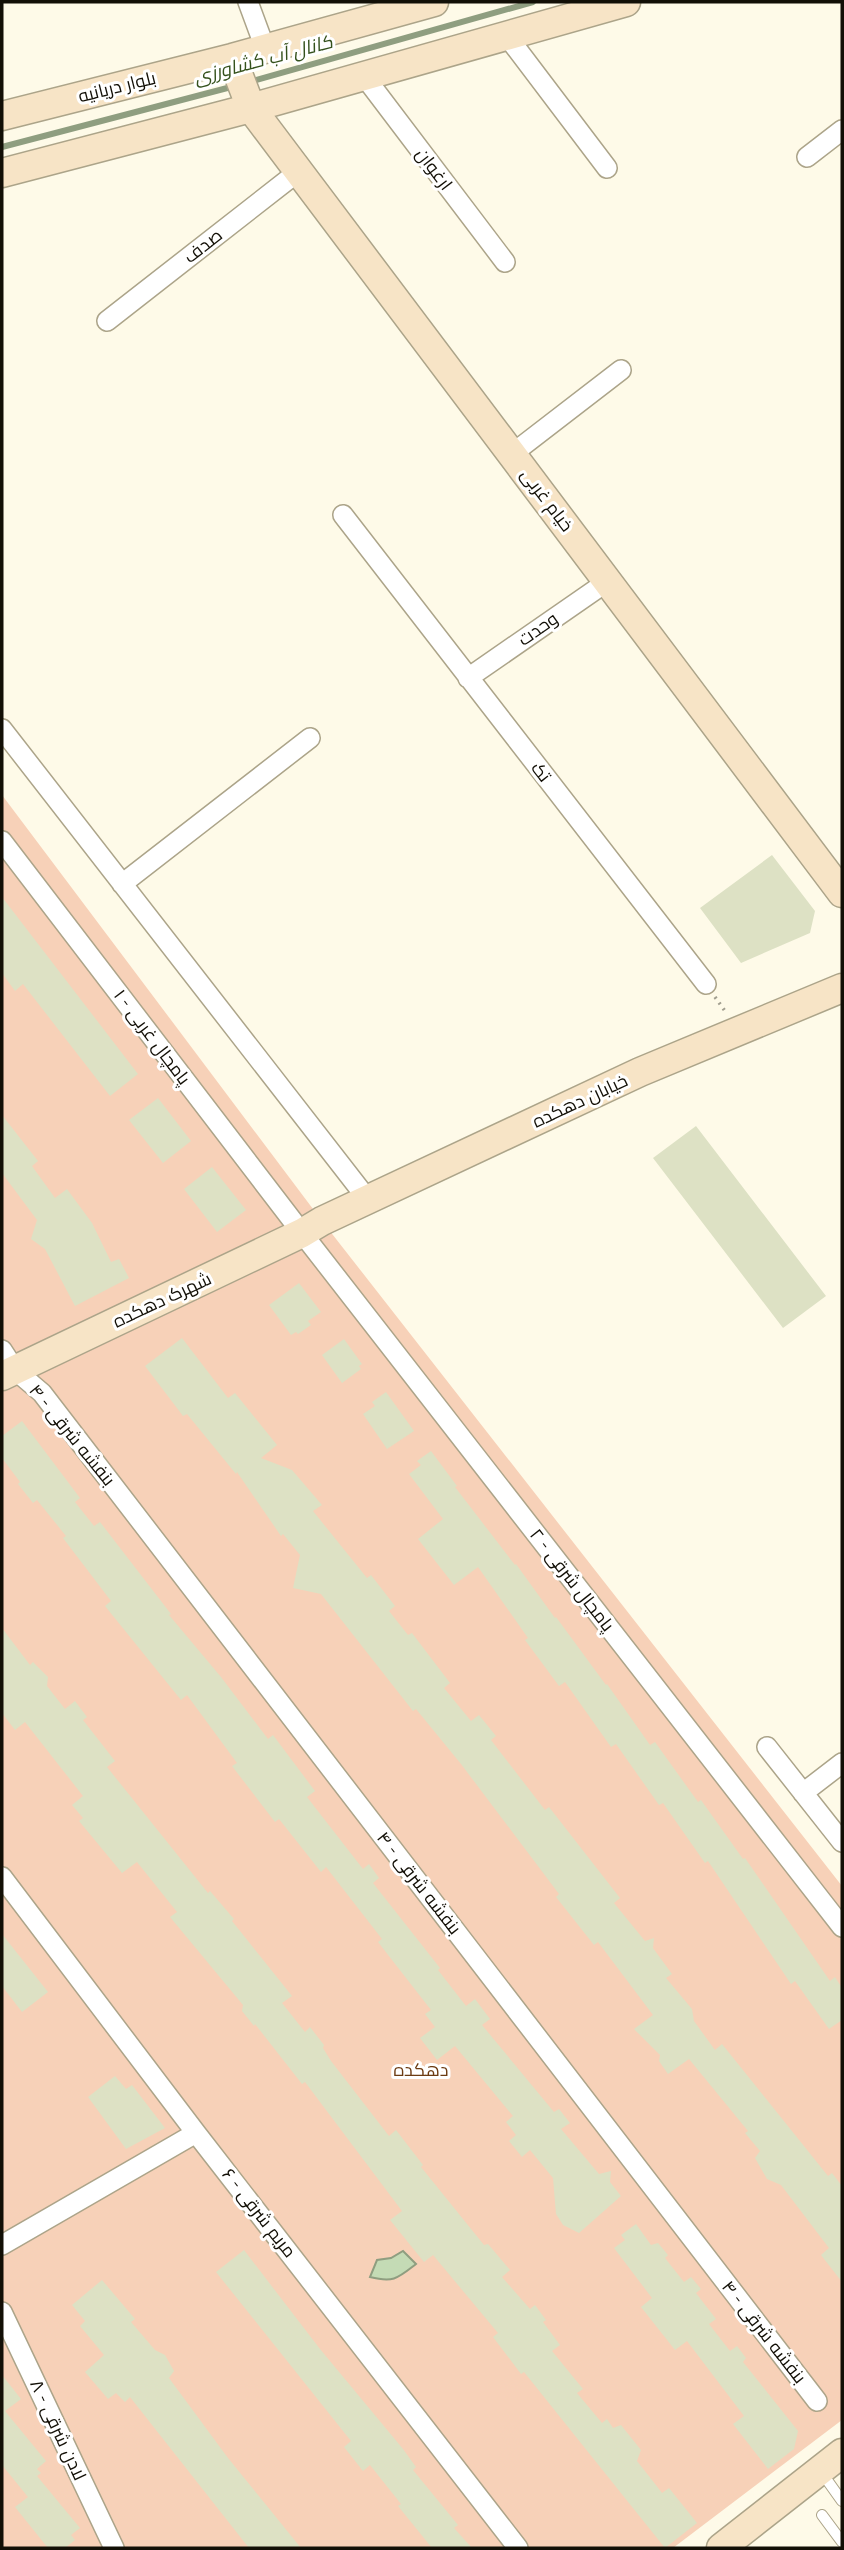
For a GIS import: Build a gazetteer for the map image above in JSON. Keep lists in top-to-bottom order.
{
  "streets": {
    "street": [
      "بلوار دریانیه",
      "ارغوان",
      "صدف",
      "خیام غربی",
      "وحدت",
      "تک",
      "پامچال غربی - ۱",
      "خیابان دهکده",
      "شهرک دهکده",
      "بنفشه شرقی - ۴",
      "پامچال شرقی - ۲",
      "مریم شرقی - ۶",
      "لادن شرقی - ۸"
    ]
  },
  "crossings": [
    ["بلوار دریانیه", "خیام غربی"],
    ["صدف", "خیام غربی"],
    ["خیام غربی", "وحدت"],
    ["وحدت", "تک"],
    ["پامچال غربی - ۱", "خیابان دهکده"],
    ["پامچال غربی - ۱", "شهرک دهکده"],
    ["پامچال غربی - ۱", "پامچال شرقی - ۲"],
    ["خیابان دهکده", "شهرک دهکده"],
    ["خیابان دهکده", "پامچال شرقی - ۲"],
    ["شهرک دهکده", "بنفشه شرقی - ۴"],
    ["شهرک دهکده", "پامچال شرقی - ۲"]
  ],
  "water": ["کانال آب کشاورزی"],
  "parks": ["دهکده"]
}
